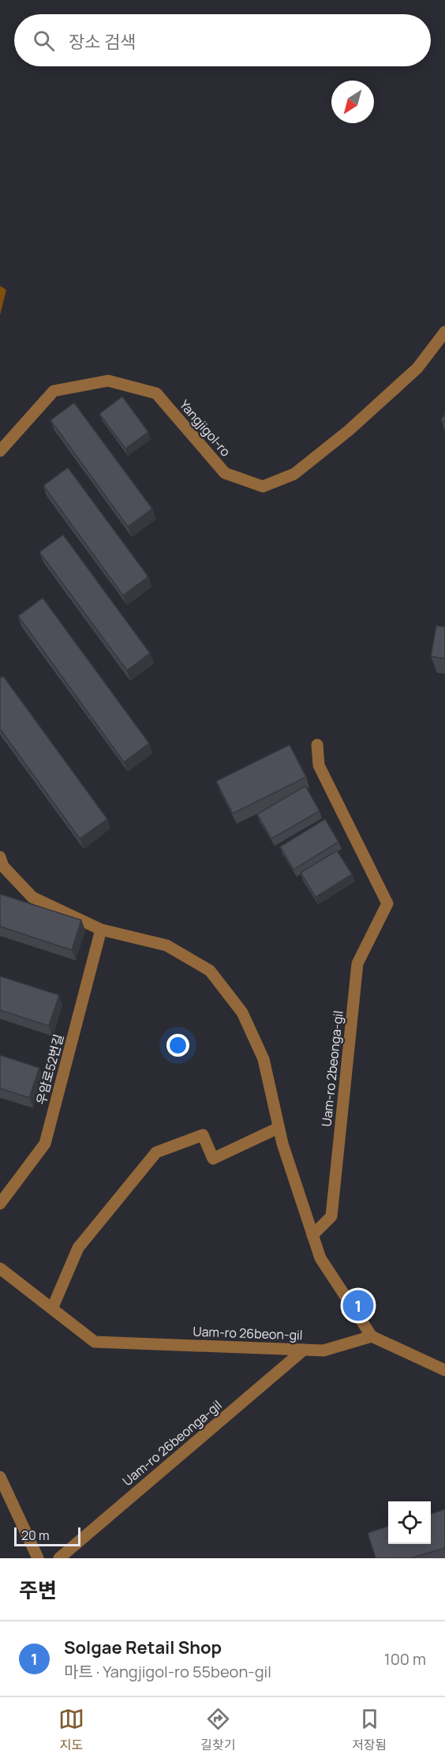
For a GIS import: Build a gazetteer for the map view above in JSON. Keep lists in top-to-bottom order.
{
  "streets": {
    "street": [
      "Yangjigol-ro",
      "Uam-ro 2beonga-gil",
      "우암로52번길",
      "Uam-ro 26beon-gil",
      "Uam-ro 26beonga-gil"
    ]
  },
  "crossings": [
    ["Uam-ro 26beon-gil", "Uam-ro 26beonga-gil"]
  ],
  "scale_bar": "20 m",
  "north": "bottom left",
  "page": {
    "search": "장소 검색",
    "pins": "1",
    "scale": "20 m",
    "heading": "주변",
    "list": [
      {
        "mark": "1",
        "name": "Solgae Retail Shop",
        "note": "마트 · Yangjigol-ro 55beon-gil",
        "value": "100 m"
      }
    ],
    "nav": ["지도", "길찾기", "저장됨"]
  }
}
